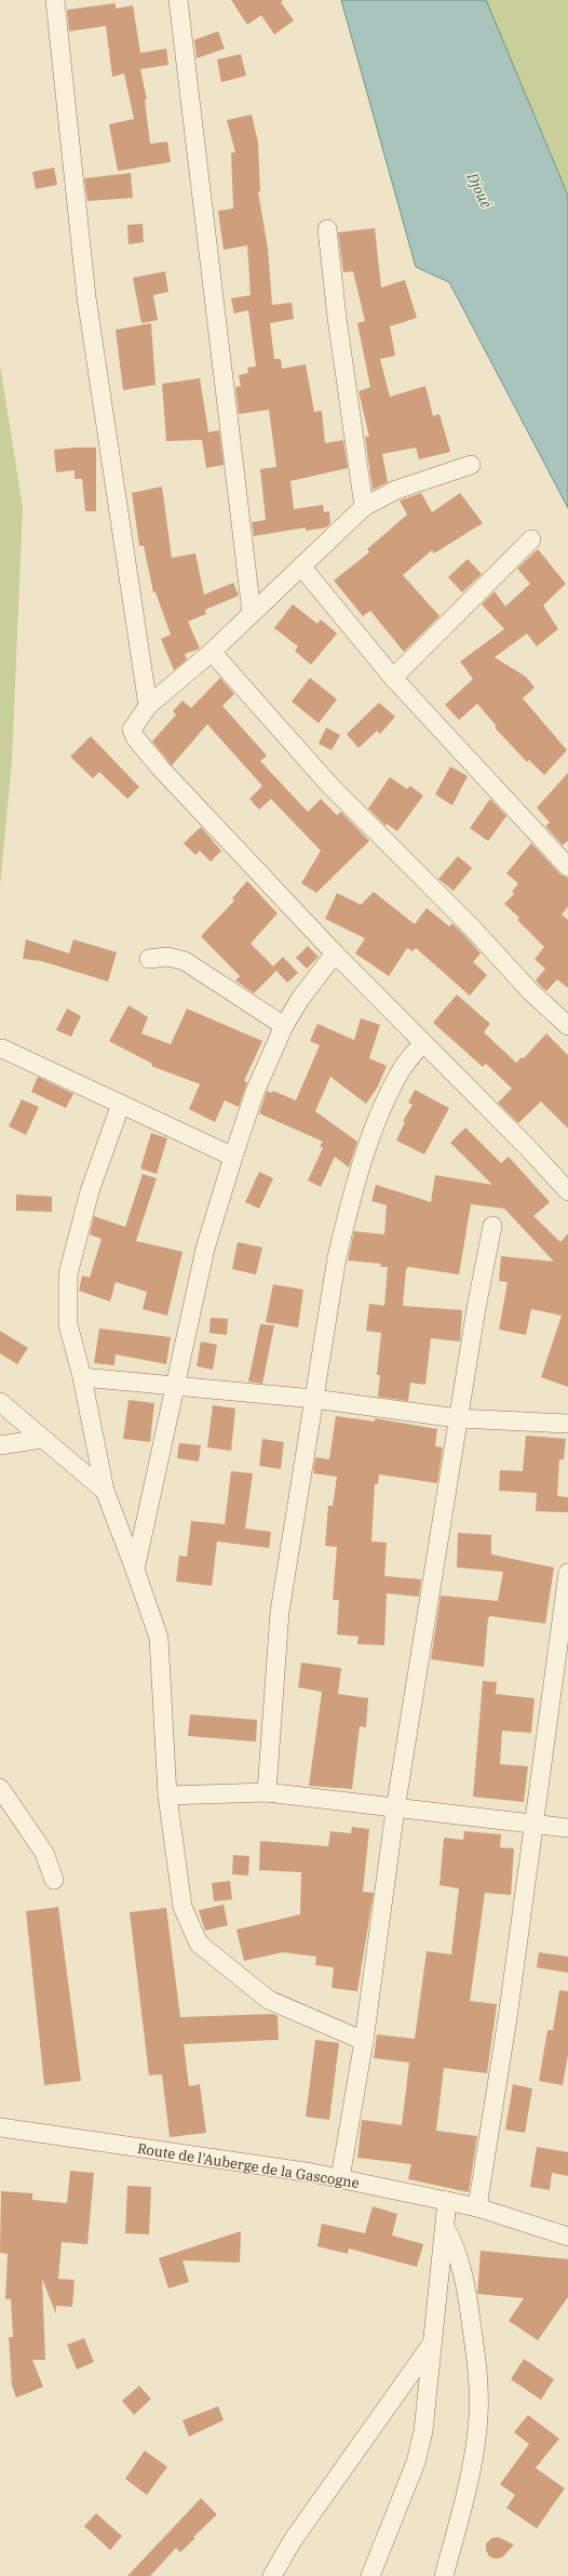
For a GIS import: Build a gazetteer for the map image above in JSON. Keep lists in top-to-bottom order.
{
  "streets": {
    "street": ["Route de l'Auberge de la Gascogne"]
  },
  "water": ["Djoué"]
}
